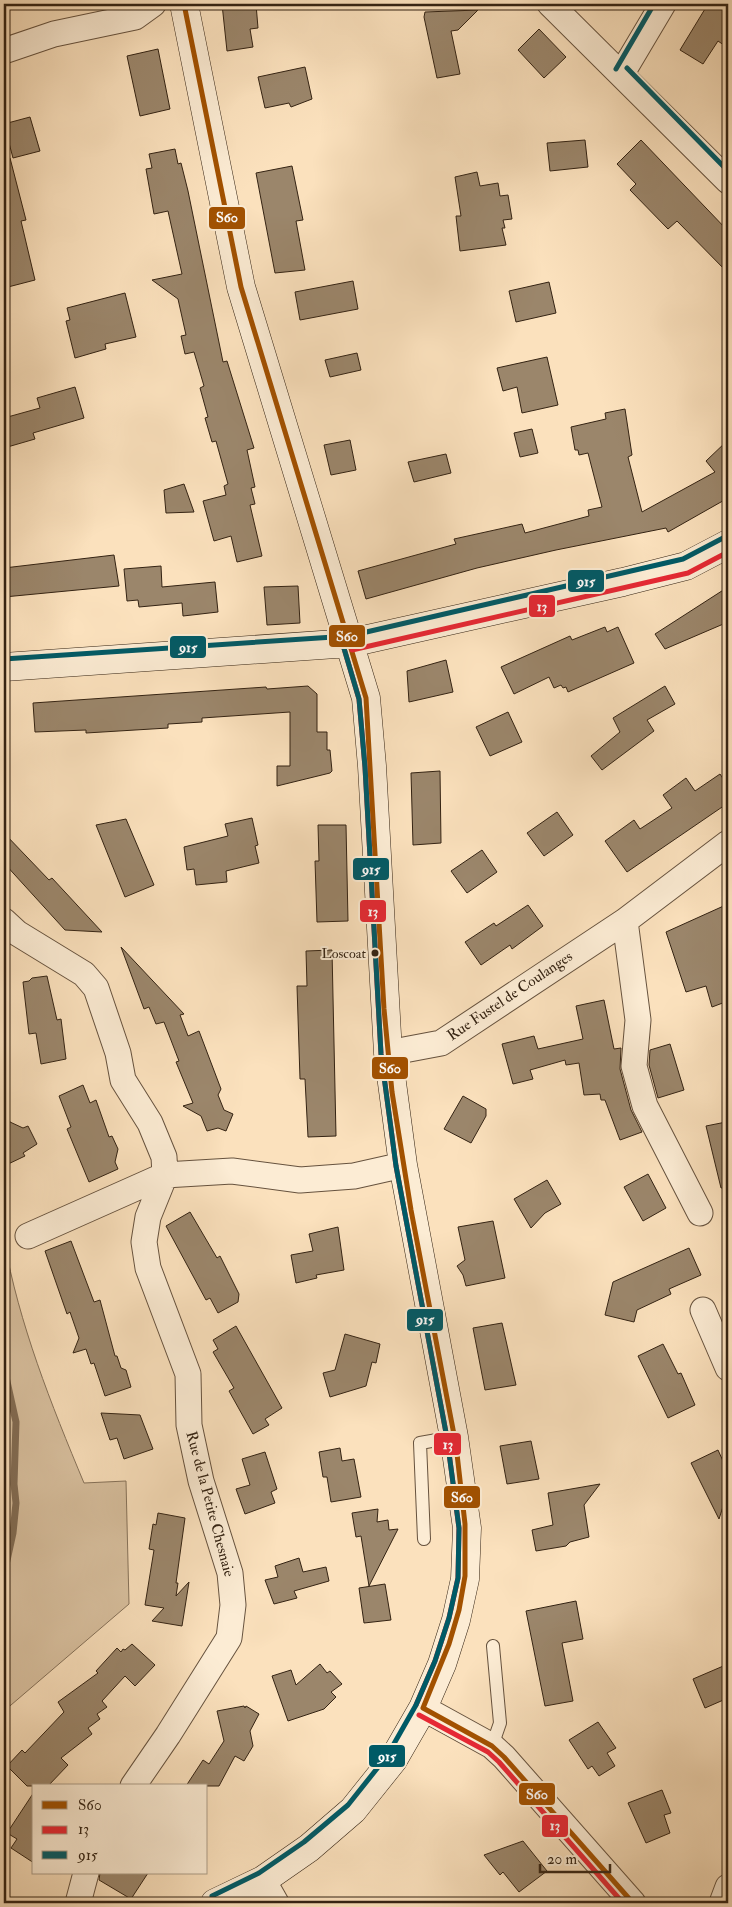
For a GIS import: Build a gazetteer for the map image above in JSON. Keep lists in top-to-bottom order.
{
  "streets": {
    "street": ["Rue Fustel de Coulanges", "Rue de la Petite Chesnaie"]
  },
  "places": ["Loscoat"],
  "lines": ["transit line S60", "transit line 915", "transit line 13"],
  "legend": ["S60", "13", "915"],
  "scale_bar": "20 m"
}
